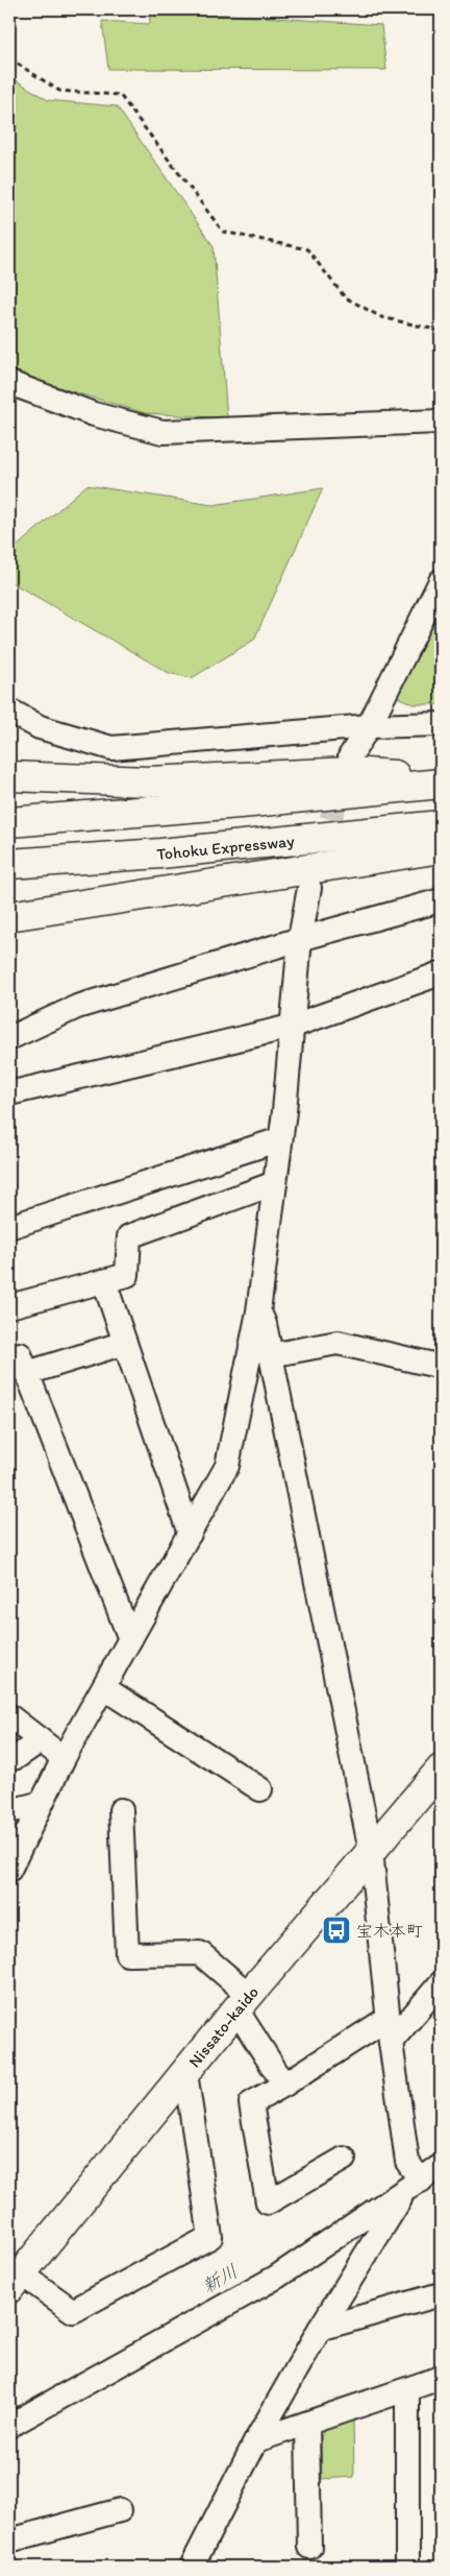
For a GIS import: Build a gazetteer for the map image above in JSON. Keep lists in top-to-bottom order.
{
  "streets": {
    "main road": ["Tohoku Expressway", "Nissato-kaido"]
  },
  "water": ["新川"],
  "places": {
    "bus stop": ["宝木本町"]
  }
}
